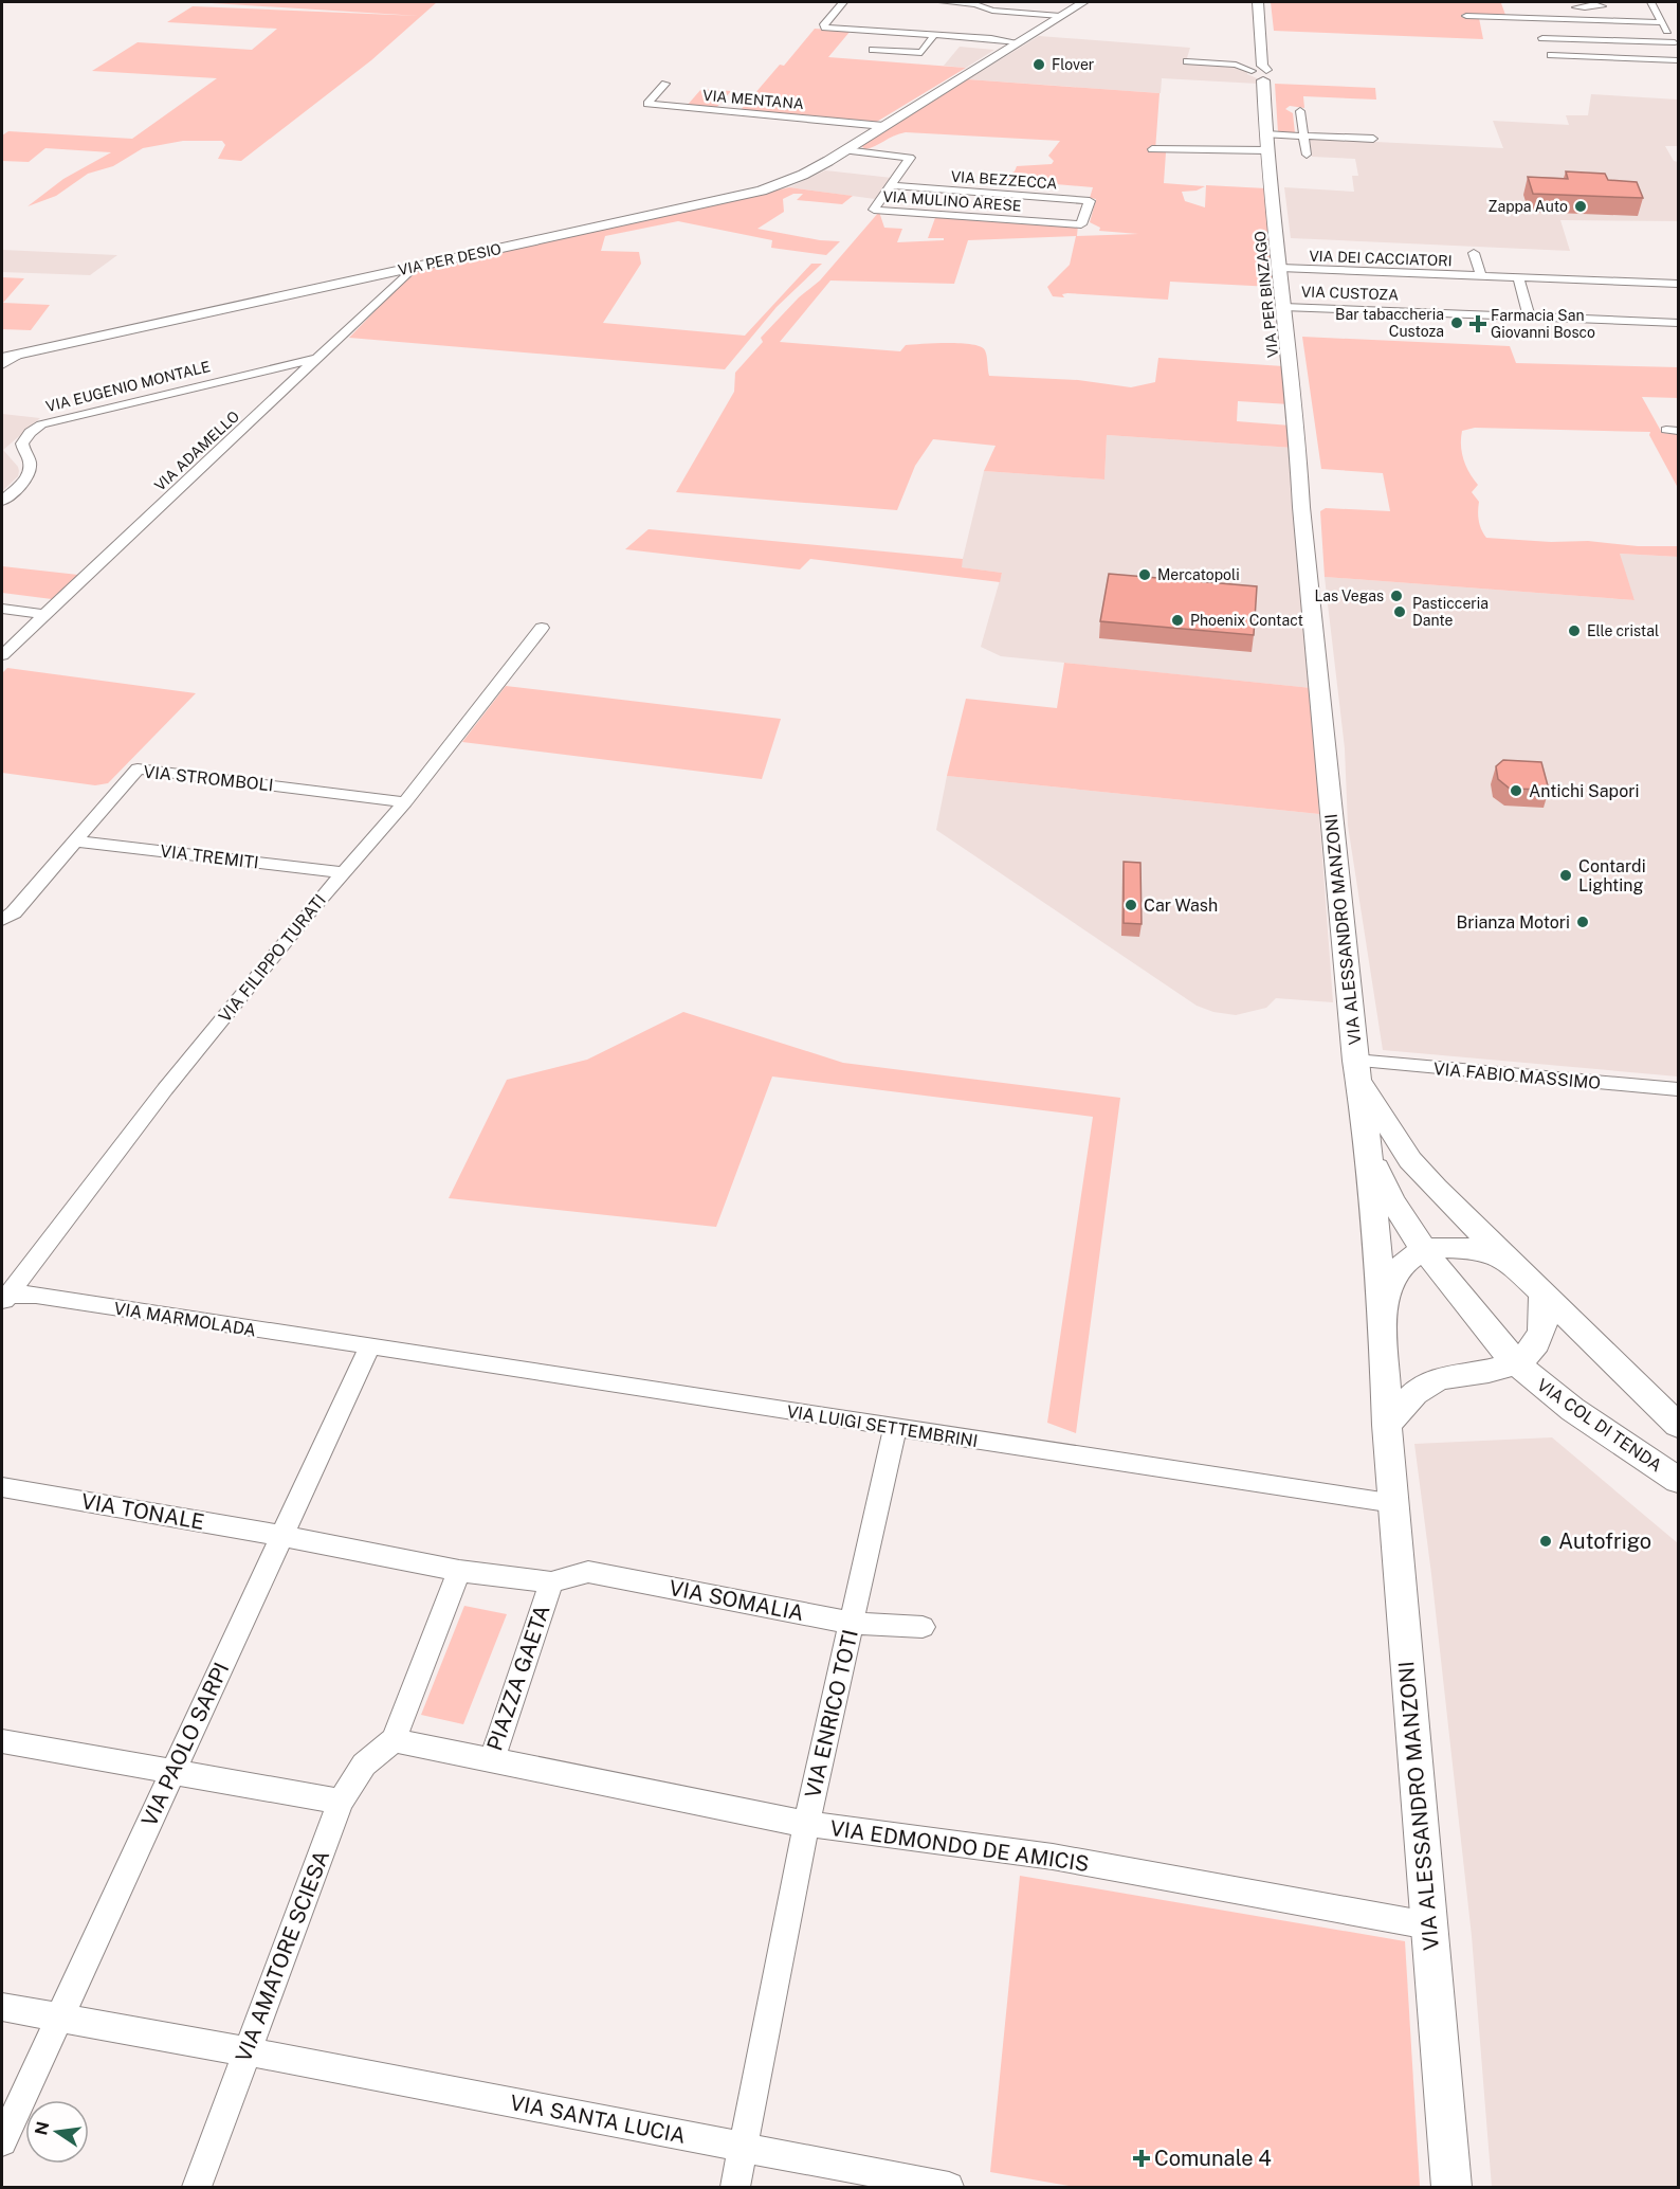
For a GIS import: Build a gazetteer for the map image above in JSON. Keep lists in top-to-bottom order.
{
  "streets": {
    "main road": [
      "VIA PER DESIO",
      "VIA PER BINZAGO",
      "VIA ALESSANDRO MANZONI",
      "VIA COL DI TENDA"
    ],
    "street": [
      "VIA MENTANA",
      "VIA BEZZECCA",
      "VIA MULINO ARESE",
      "VIA DEI CACCIATORI",
      "VIA CUSTOZA",
      "VIA EUGENIO MONTALE",
      "VIA ADAMELLO",
      "VIA STROMBOLI",
      "VIA TREMITI",
      "VIA FILIPPO TURATI",
      "VIA FABIO MASSIMO",
      "VIA MARMOLADA",
      "VIA LUIGI SETTEMBRINI",
      "VIA TONALE",
      "VIA SOMALIA",
      "PIAZZA GAETA",
      "VIA ENRICO TOTI",
      "VIA PAOLO SARPI",
      "VIA EDMONDO DE AMICIS",
      "VIA AMATORE SCIESA",
      "VIA SANTA LUCIA"
    ]
  },
  "crossings": [
    ["VIA MENTANA", "VIA PER DESIO"],
    ["VIA BEZZECCA", "VIA MULINO ARESE"],
    ["VIA MULINO ARESE", "VIA PER DESIO"],
    ["VIA DEI CACCIATORI", "VIA PER BINZAGO"],
    ["VIA PER DESIO", "VIA ADAMELLO"],
    ["VIA CUSTOZA", "VIA PER BINZAGO"],
    ["VIA PER BINZAGO", "VIA ALESSANDRO MANZONI"],
    ["VIA EUGENIO MONTALE", "VIA ADAMELLO"],
    ["VIA STROMBOLI", "VIA TREMITI"],
    ["VIA STROMBOLI", "VIA FILIPPO TURATI"],
    ["VIA TREMITI", "VIA FILIPPO TURATI"],
    ["VIA ALESSANDRO MANZONI", "VIA FABIO MASSIMO"],
    ["VIA ALESSANDRO MANZONI", "VIA COL DI TENDA"],
    ["VIA ALESSANDRO MANZONI", "VIA LUIGI SETTEMBRINI"],
    ["VIA ALESSANDRO MANZONI", "VIA EDMONDO DE AMICIS"],
    ["VIA FILIPPO TURATI", "VIA MARMOLADA"],
    ["VIA MARMOLADA", "VIA LUIGI SETTEMBRINI"],
    ["VIA MARMOLADA", "VIA PAOLO SARPI"],
    ["VIA LUIGI SETTEMBRINI", "VIA ENRICO TOTI"],
    ["VIA LUIGI SETTEMBRINI", "VIA PAOLO SARPI"],
    ["VIA TONALE", "VIA PAOLO SARPI"],
    ["VIA SOMALIA", "PIAZZA GAETA"],
    ["VIA SOMALIA", "VIA ENRICO TOTI"],
    ["PIAZZA GAETA", "VIA EDMONDO DE AMICIS"],
    ["PIAZZA GAETA", "VIA AMATORE SCIESA"],
    ["VIA ENRICO TOTI", "VIA EDMONDO DE AMICIS"],
    ["VIA ENRICO TOTI", "VIA SANTA LUCIA"],
    ["VIA PAOLO SARPI", "VIA SANTA LUCIA"],
    ["VIA AMATORE SCIESA", "VIA SANTA LUCIA"]
  ],
  "places": {
    "other": [
      "Flover",
      "Zappa Auto",
      "Bar tabaccheria Custoza",
      "Mercatopoli",
      "Las Vegas",
      "Pasticceria Dante",
      "Phoenix Contact",
      "Elle cristal",
      "Antichi Sapori",
      "Contardi Lighting",
      "Car Wash",
      "Brianza Motori",
      "Autofrigo"
    ],
    "health": ["Farmacia San Giovanni Bosco", "Comunale 4"]
  },
  "north": "left"
}
